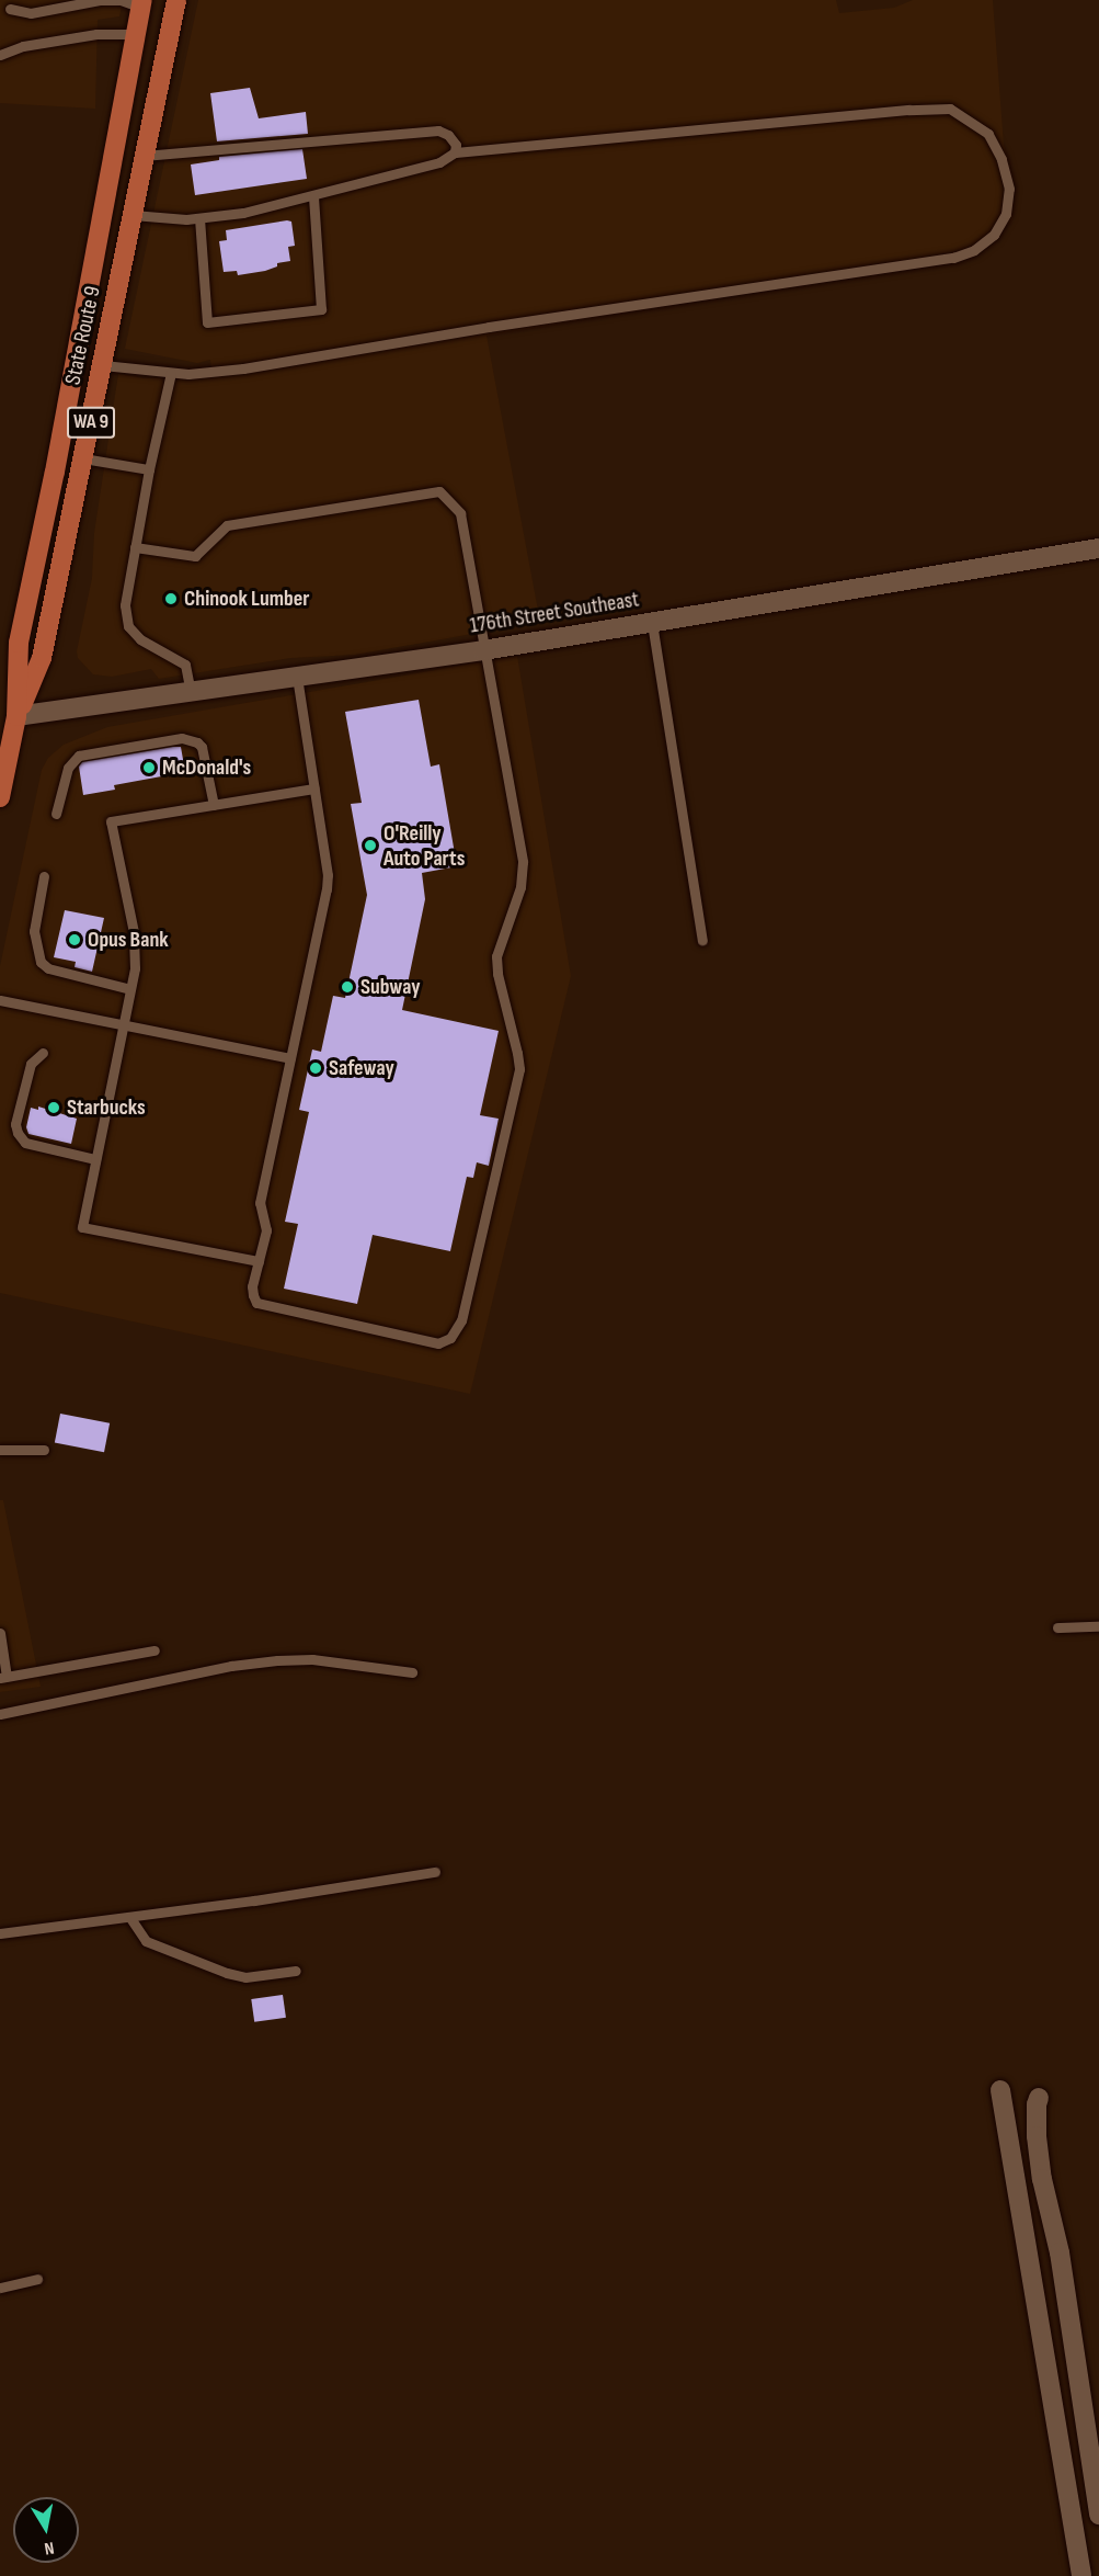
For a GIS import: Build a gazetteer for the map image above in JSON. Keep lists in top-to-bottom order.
{
  "streets": {
    "main road": ["State Route 9", "WA 9"],
    "street": ["176th Street Southeast"]
  },
  "crossings": [
    ["State Route 9", "176th Street Southeast"]
  ],
  "places": [
    "Chinook Lumber",
    "McDonald's",
    "O'Reilly Auto Parts",
    "Opus Bank",
    "Subway",
    "Safeway",
    "Starbucks"
  ],
  "north": "bottom"
}
